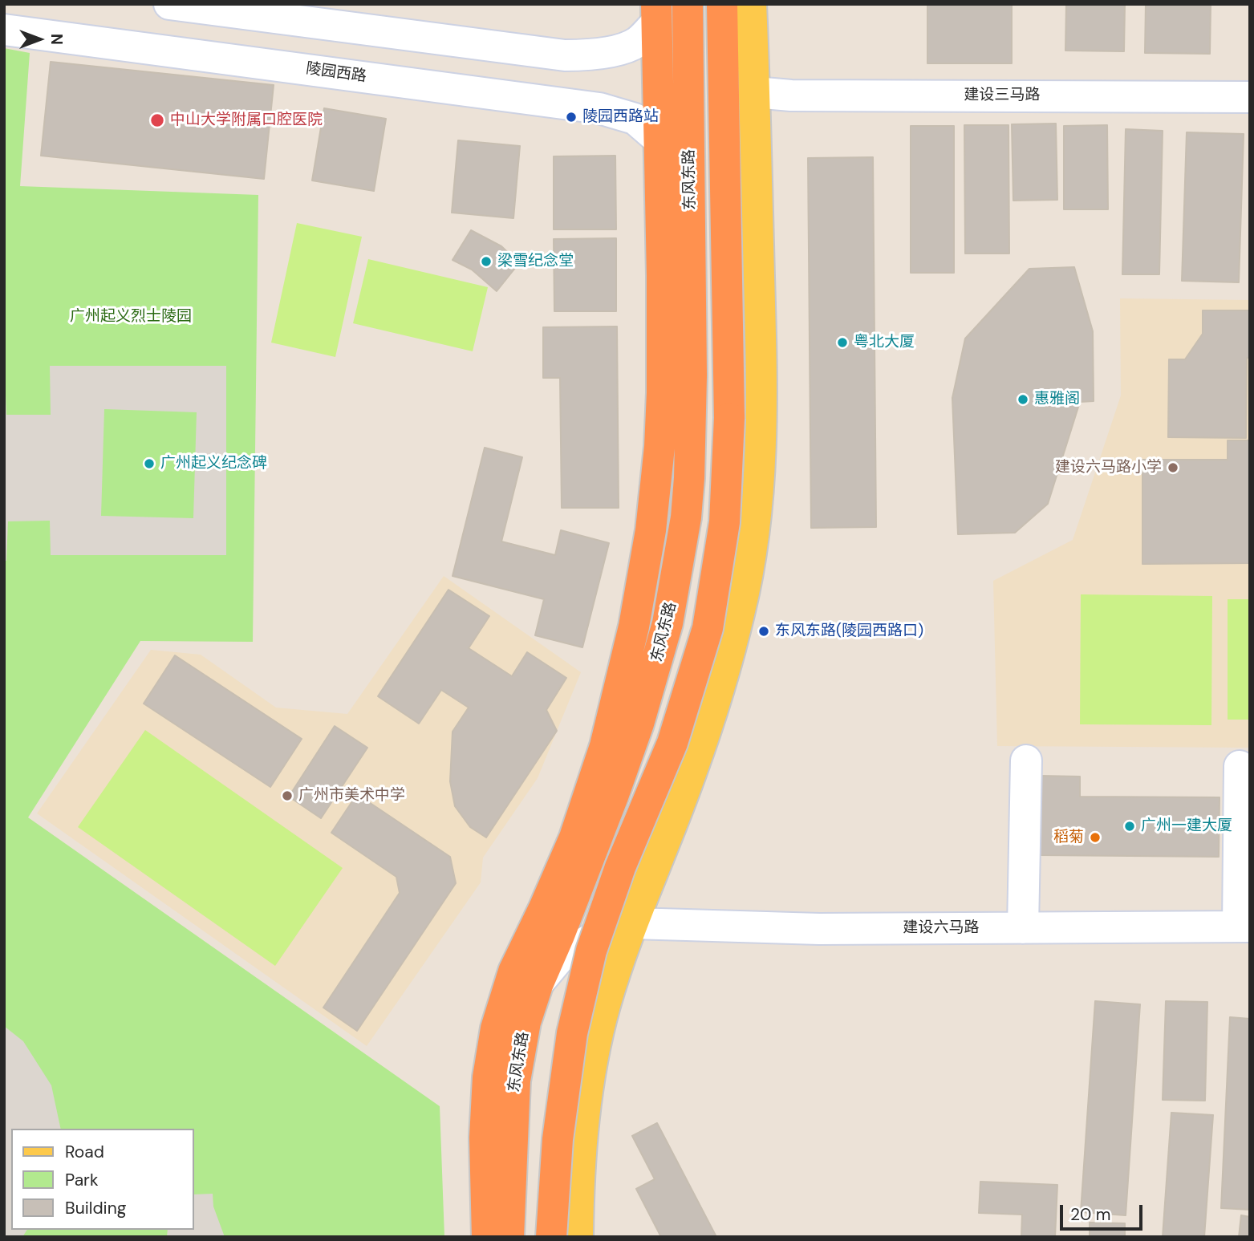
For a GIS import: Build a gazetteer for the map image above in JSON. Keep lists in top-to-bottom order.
{
  "streets": {
    "highway": ["东风东路"],
    "street": ["陵园西路", "建设三马路", "建设六马路"]
  },
  "crossings": [
    ["陵园西路", "东风东路"],
    ["东风东路", "建设六马路"]
  ],
  "parks": ["广州起义烈士陵园"],
  "places": [
    "陵园西路站",
    "中山大学附属口腔医院",
    "梁雪纪念堂",
    "粤北大厦",
    "惠雅阁",
    "广州起义纪念碑",
    "建设六马路小学",
    "东风东路(陵园西路口)",
    "广州市美术中学",
    "广州一建大厦",
    "稻菊"
  ],
  "legend": ["Road", "Park", "Building"],
  "scale_bar": "20 m",
  "north": "right"
}
